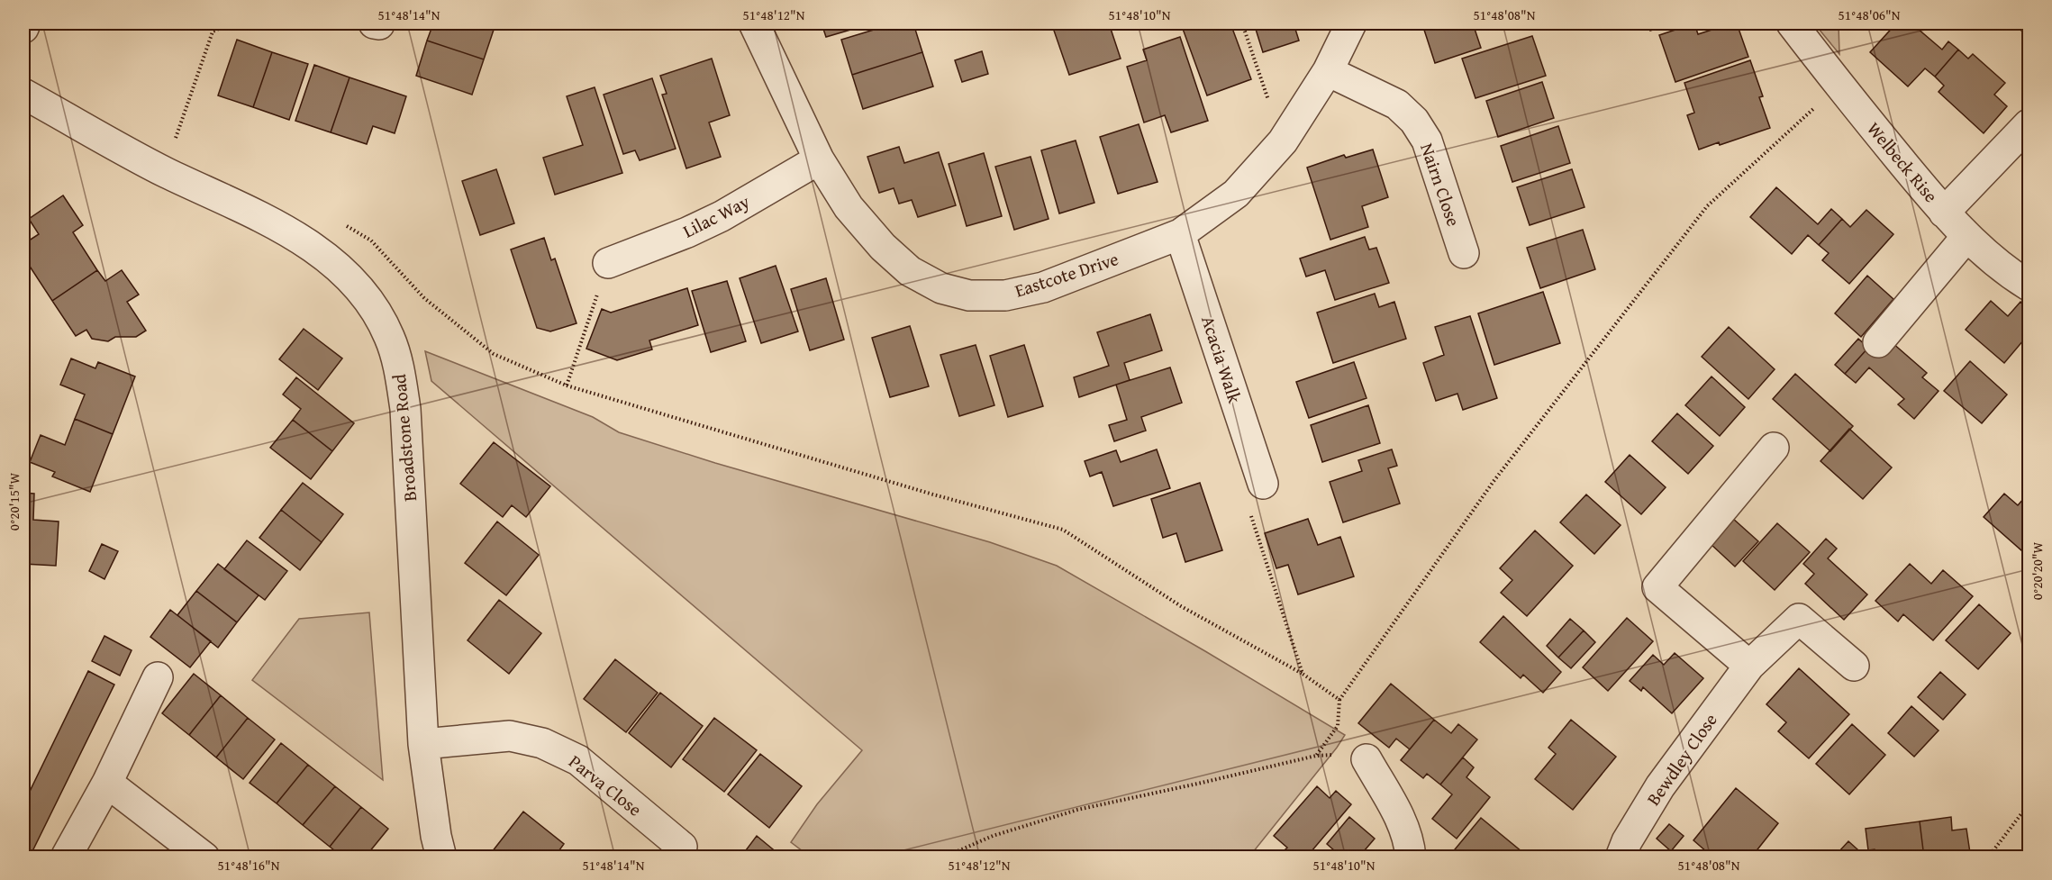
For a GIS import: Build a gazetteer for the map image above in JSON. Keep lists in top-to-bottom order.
{
  "streets": {
    "street": [
      "Welbeck Rise",
      "Nairn Close",
      "Lilac Way",
      "Eastcote Drive",
      "Acacia Walk",
      "Broadstone Road",
      "Bewdley Close",
      "Parva Close"
    ]
  },
  "crossings": [
    ["Nairn Close", "Eastcote Drive"],
    ["Lilac Way", "Eastcote Drive"],
    ["Eastcote Drive", "Acacia Walk"],
    ["Broadstone Road", "Parva Close"]
  ],
  "coordinates": [
    "51°48'14\"N",
    "51°48'12\"N",
    "51°48'10\"N",
    "51°48'08\"N",
    "51°48'06\"N",
    "0°20'15\"W",
    "0°20'20\"W",
    "51°48'16\"N"
  ]
}
